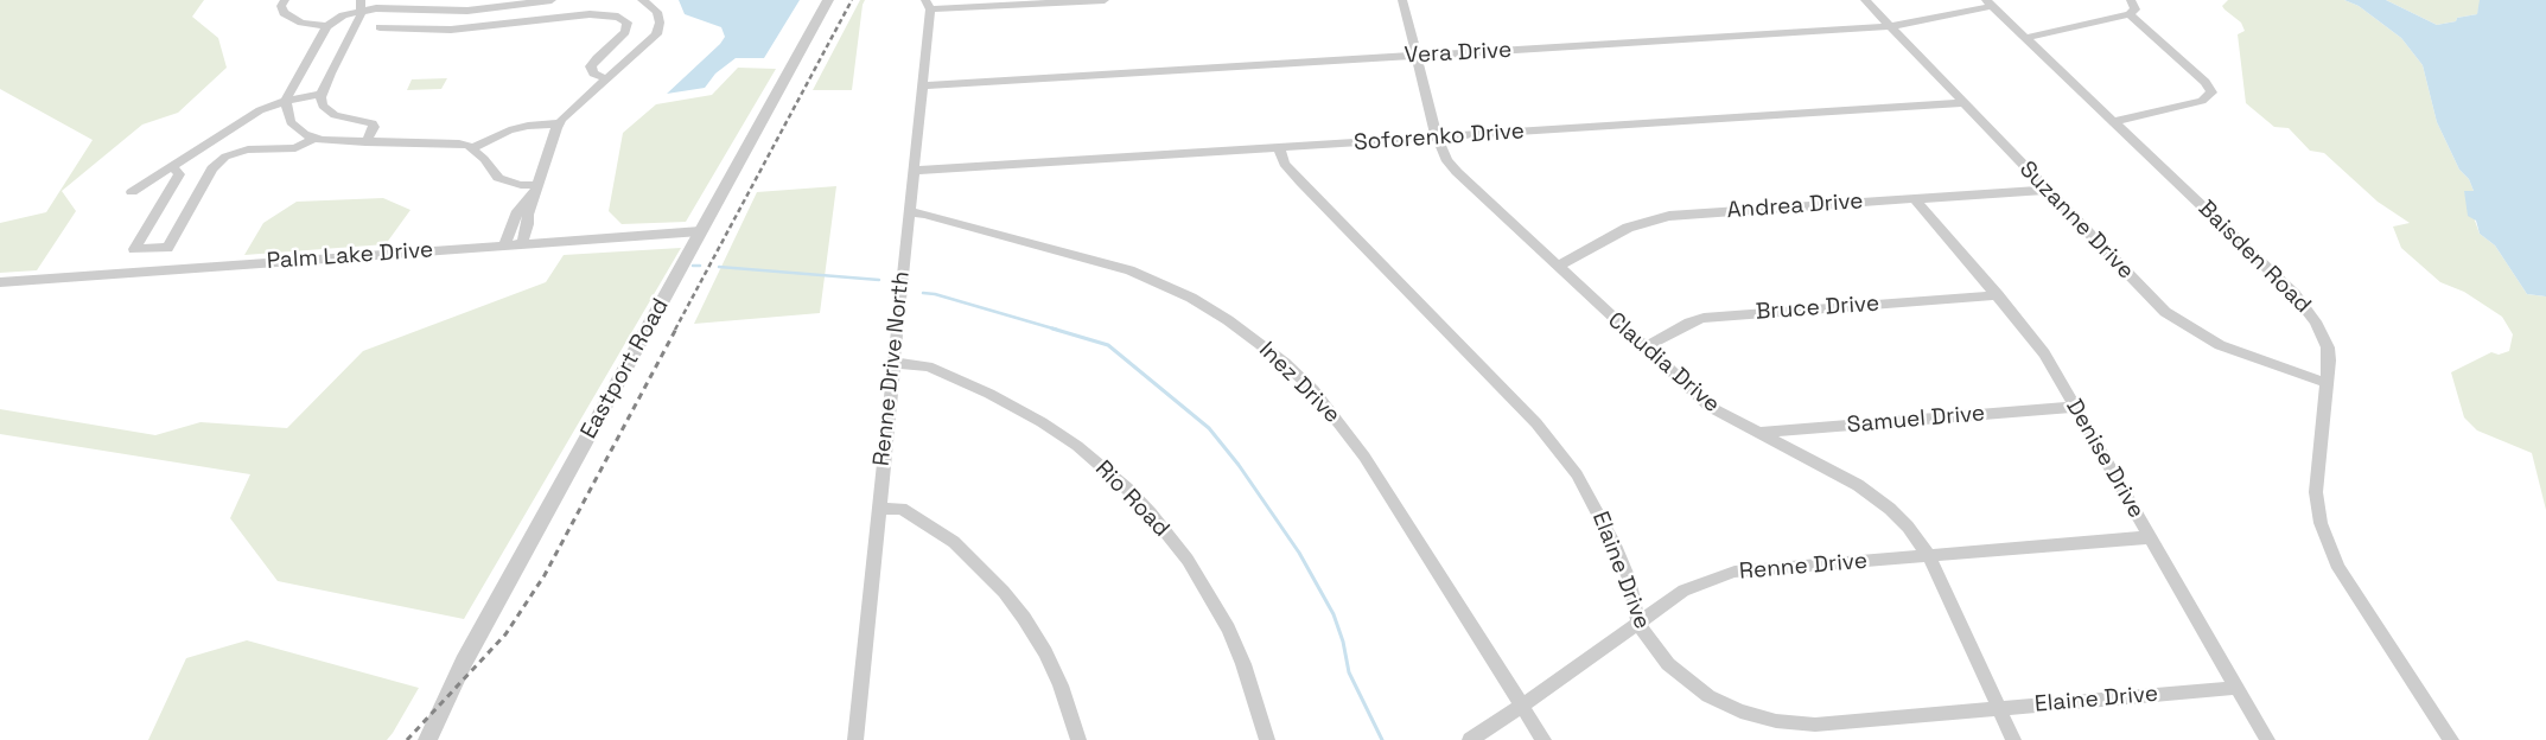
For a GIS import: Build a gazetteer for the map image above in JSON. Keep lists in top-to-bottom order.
{
  "streets": {
    "street": [
      "Vera Drive",
      "Soforenko Drive",
      "Andrea Drive",
      "Suzanne Drive",
      "Palm Lake Drive",
      "Baisden Road",
      "Bruce Drive",
      "Claudia Drive",
      "Eastport Road",
      "Renne Drive North",
      "Inez Drive",
      "Samuel Drive",
      "Denise Drive",
      "Rio Road",
      "Renne Drive",
      "Elaine Drive"
    ]
  },
  "crossings": [
    ["Vera Drive", "Suzanne Drive"],
    ["Vera Drive", "Baisden Road"],
    ["Vera Drive", "Claudia Drive"],
    ["Vera Drive", "Renne Drive North"],
    ["Soforenko Drive", "Suzanne Drive"],
    ["Soforenko Drive", "Claudia Drive"],
    ["Soforenko Drive", "Renne Drive North"],
    ["Soforenko Drive", "Elaine Drive"],
    ["Andrea Drive", "Suzanne Drive"],
    ["Andrea Drive", "Claudia Drive"],
    ["Andrea Drive", "Denise Drive"],
    ["Suzanne Drive", "Baisden Road"],
    ["Palm Lake Drive", "Eastport Road"],
    ["Bruce Drive", "Claudia Drive"],
    ["Bruce Drive", "Denise Drive"],
    ["Claudia Drive", "Samuel Drive"],
    ["Claudia Drive", "Renne Drive"],
    ["Claudia Drive", "Elaine Drive"],
    ["Renne Drive North", "Inez Drive"],
    ["Renne Drive North", "Rio Road"],
    ["Inez Drive", "Renne Drive"],
    ["Samuel Drive", "Denise Drive"],
    ["Denise Drive", "Renne Drive"],
    ["Denise Drive", "Elaine Drive"],
    ["Renne Drive", "Elaine Drive"]
  ]
}
